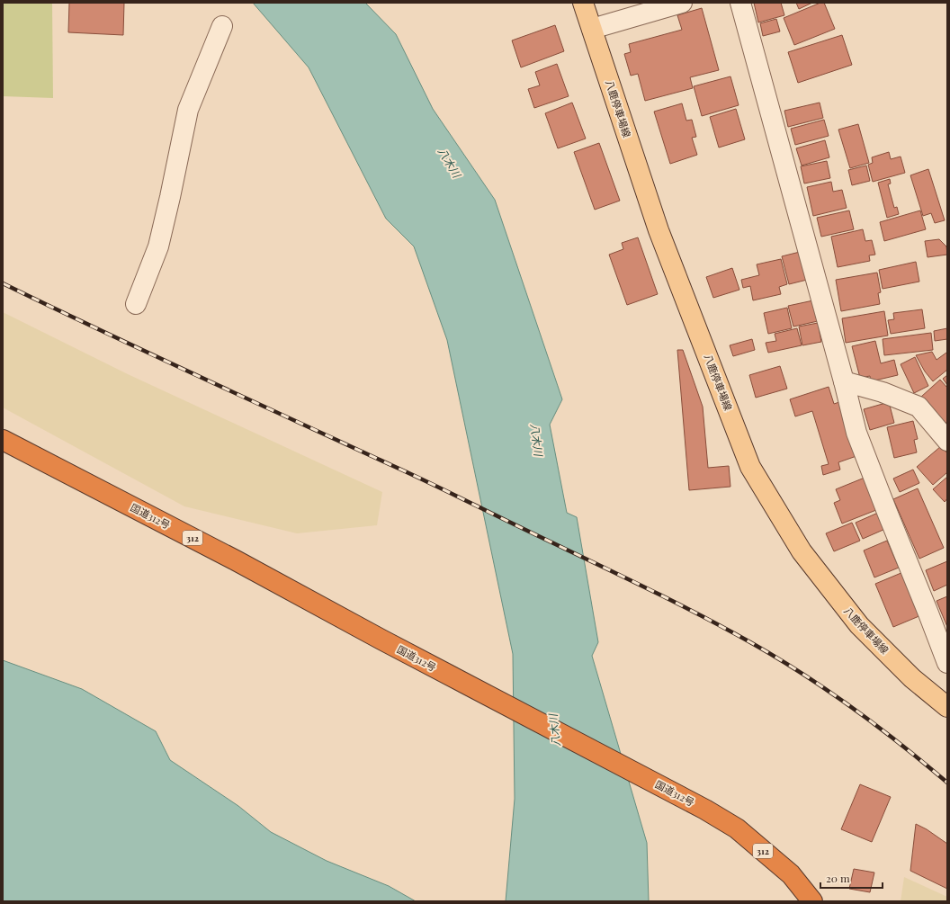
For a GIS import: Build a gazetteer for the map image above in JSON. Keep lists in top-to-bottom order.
{
  "streets": {
    "highway": ["国道312号", "312"],
    "main road": ["八鹿停車場線"]
  },
  "water": ["八木川"],
  "scale_bar": "20 m"
}
